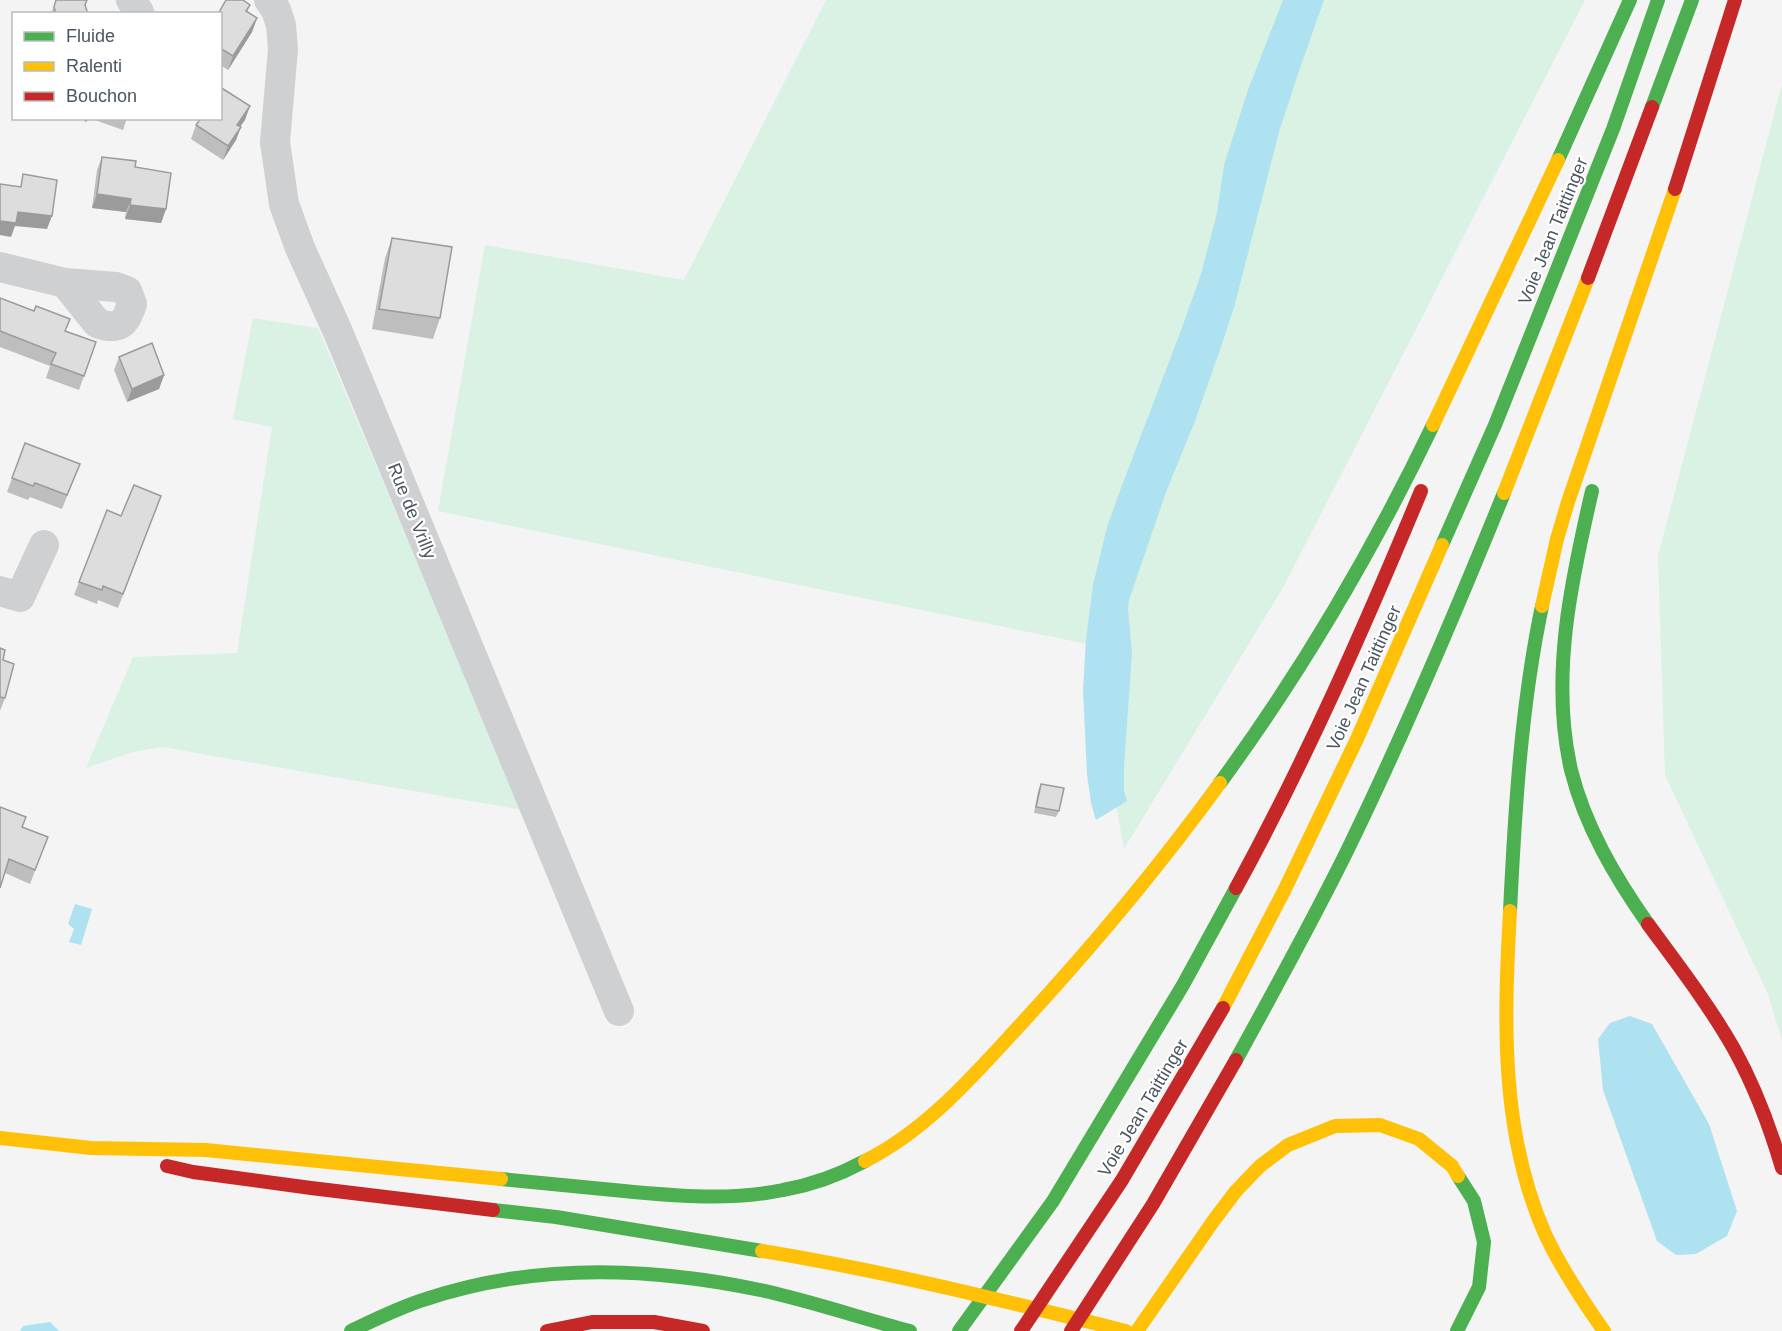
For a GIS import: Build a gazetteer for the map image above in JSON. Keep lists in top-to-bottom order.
{
  "streets": {
    "highway": ["Voie Jean Taittinger"],
    "street": ["Rue de Vrilly"]
  },
  "legend": ["Fluide", "Ralenti", "Bouchon"]
}
